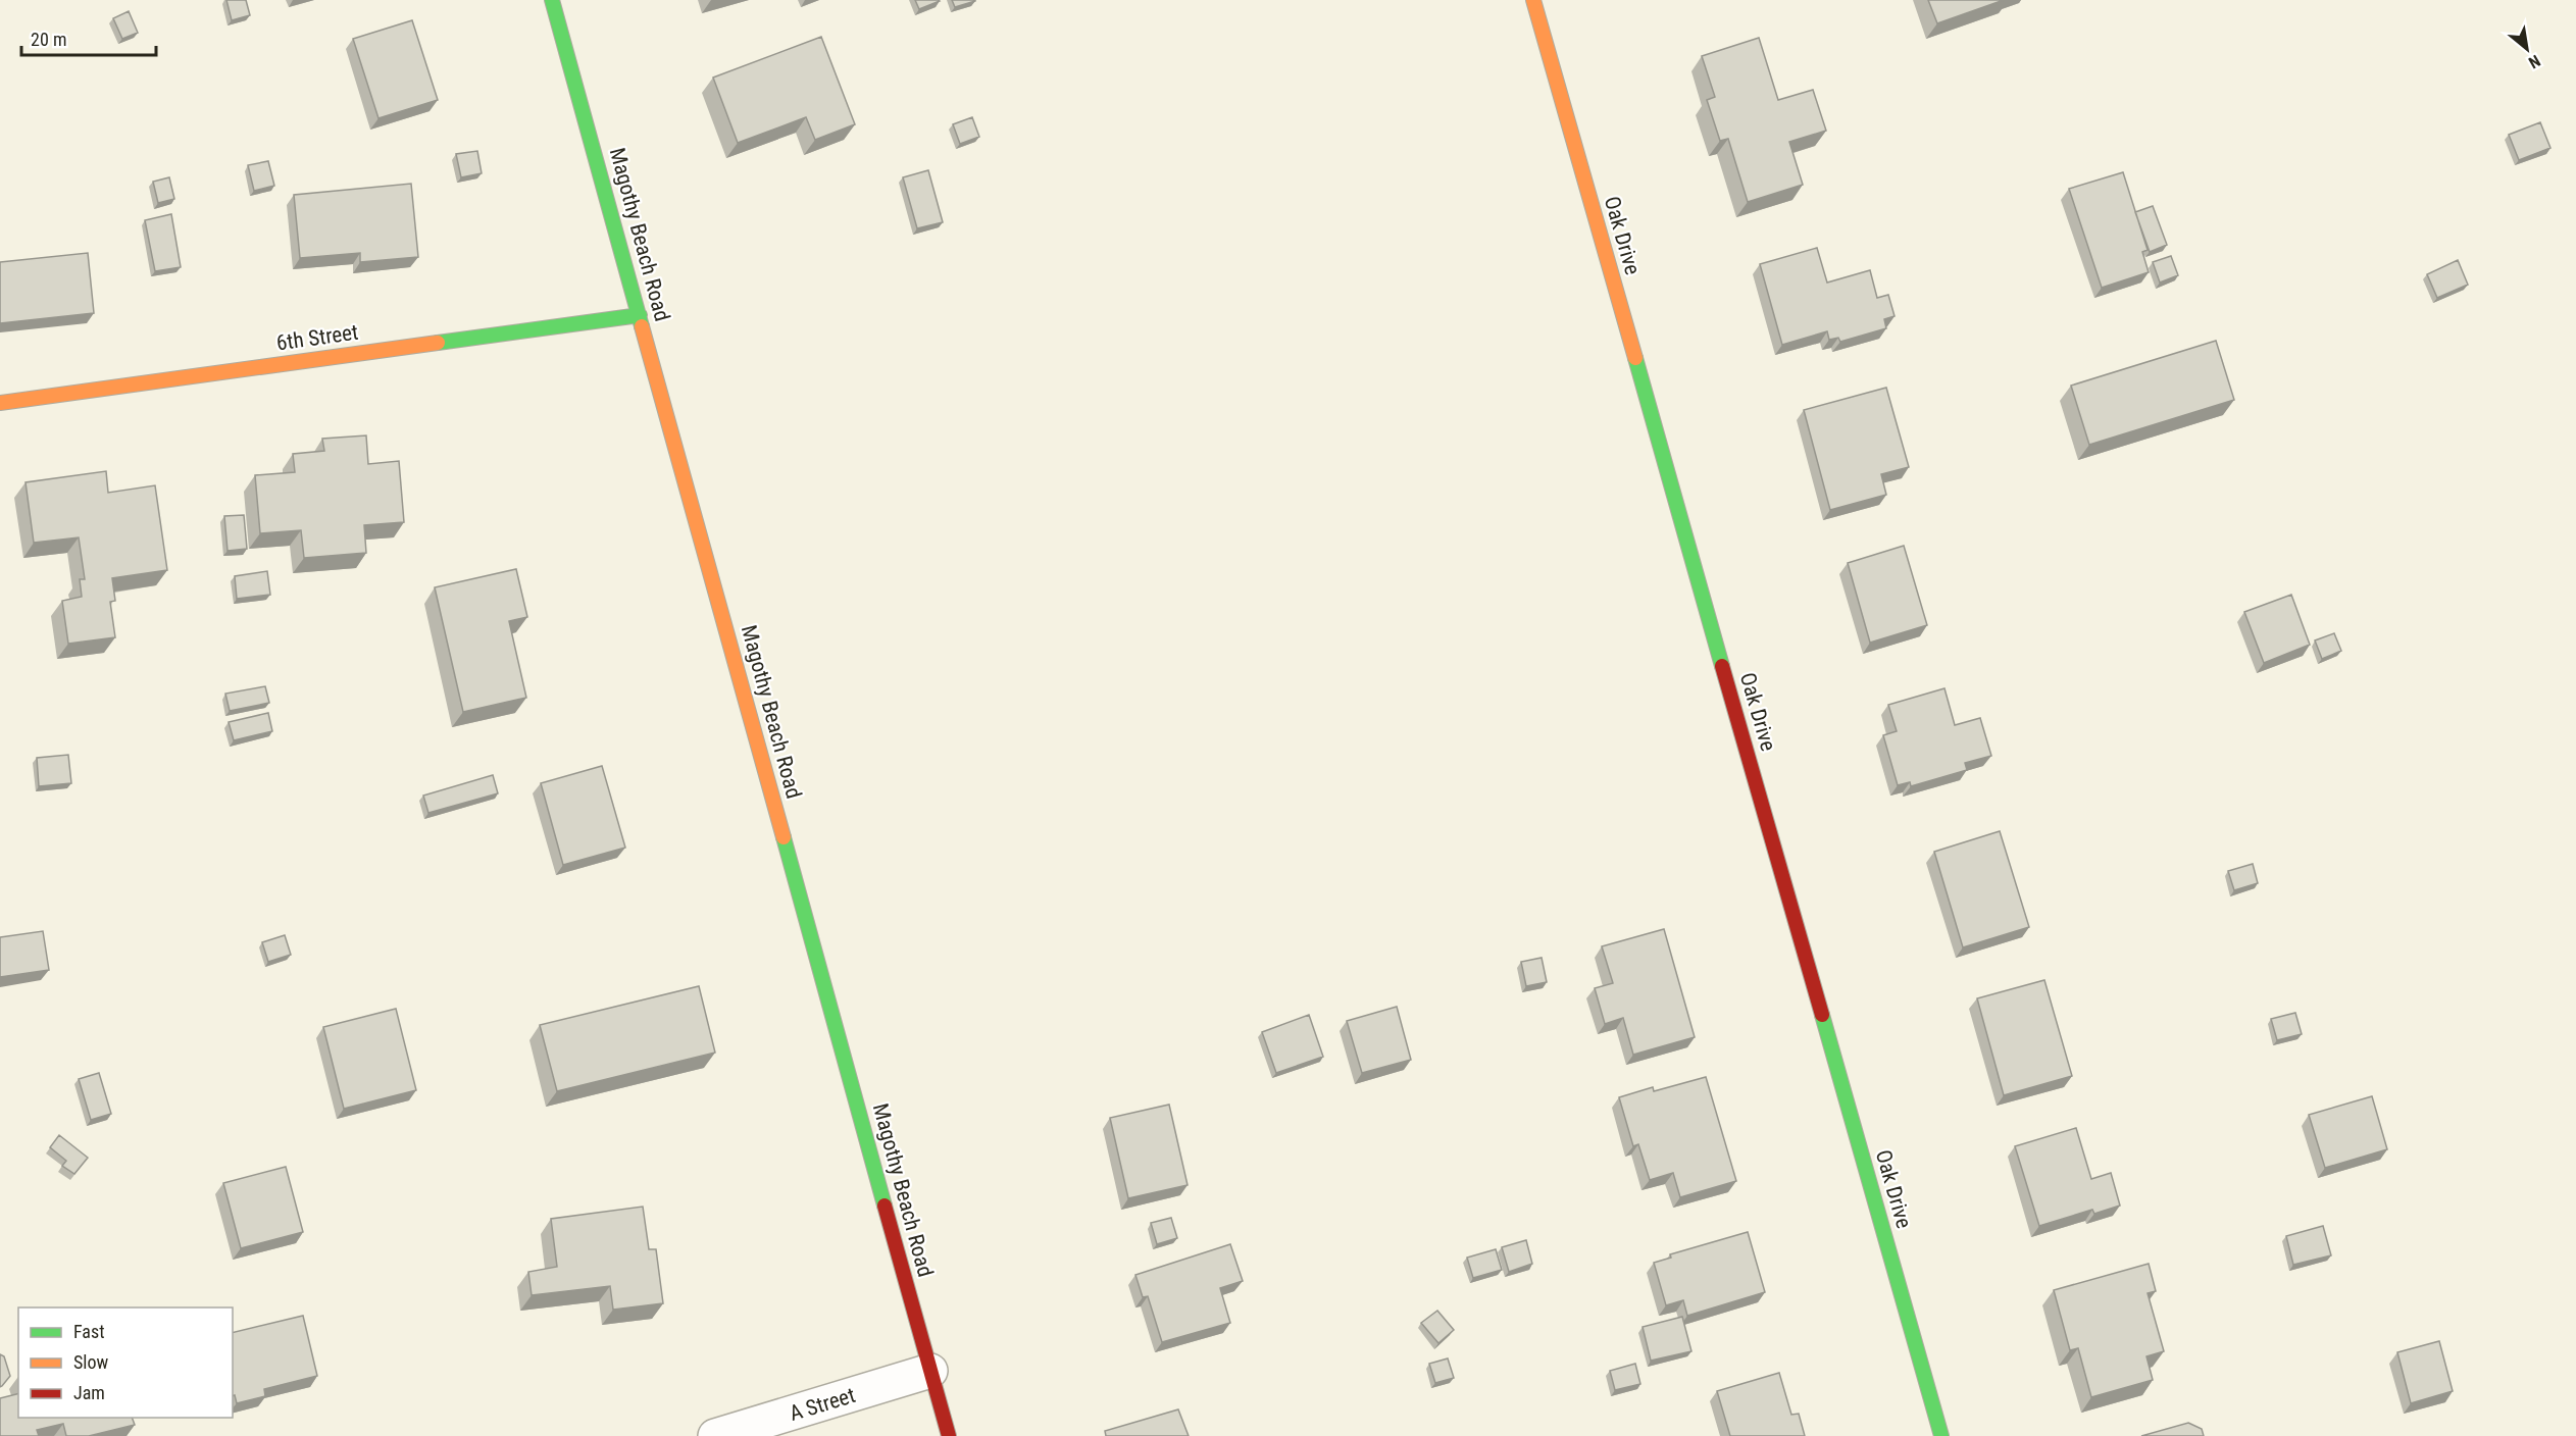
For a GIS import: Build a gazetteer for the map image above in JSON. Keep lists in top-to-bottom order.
{
  "streets": {
    "street": [
      "Magothy Beach Road",
      "Oak Drive",
      "6th Street",
      "A Street"
    ]
  },
  "crossings": [
    ["Magothy Beach Road", "6th Street"],
    ["Magothy Beach Road", "A Street"]
  ],
  "legend": ["Fast", "Slow", "Jam"],
  "scale_bar": "20 m",
  "north": "bottom right"
}
